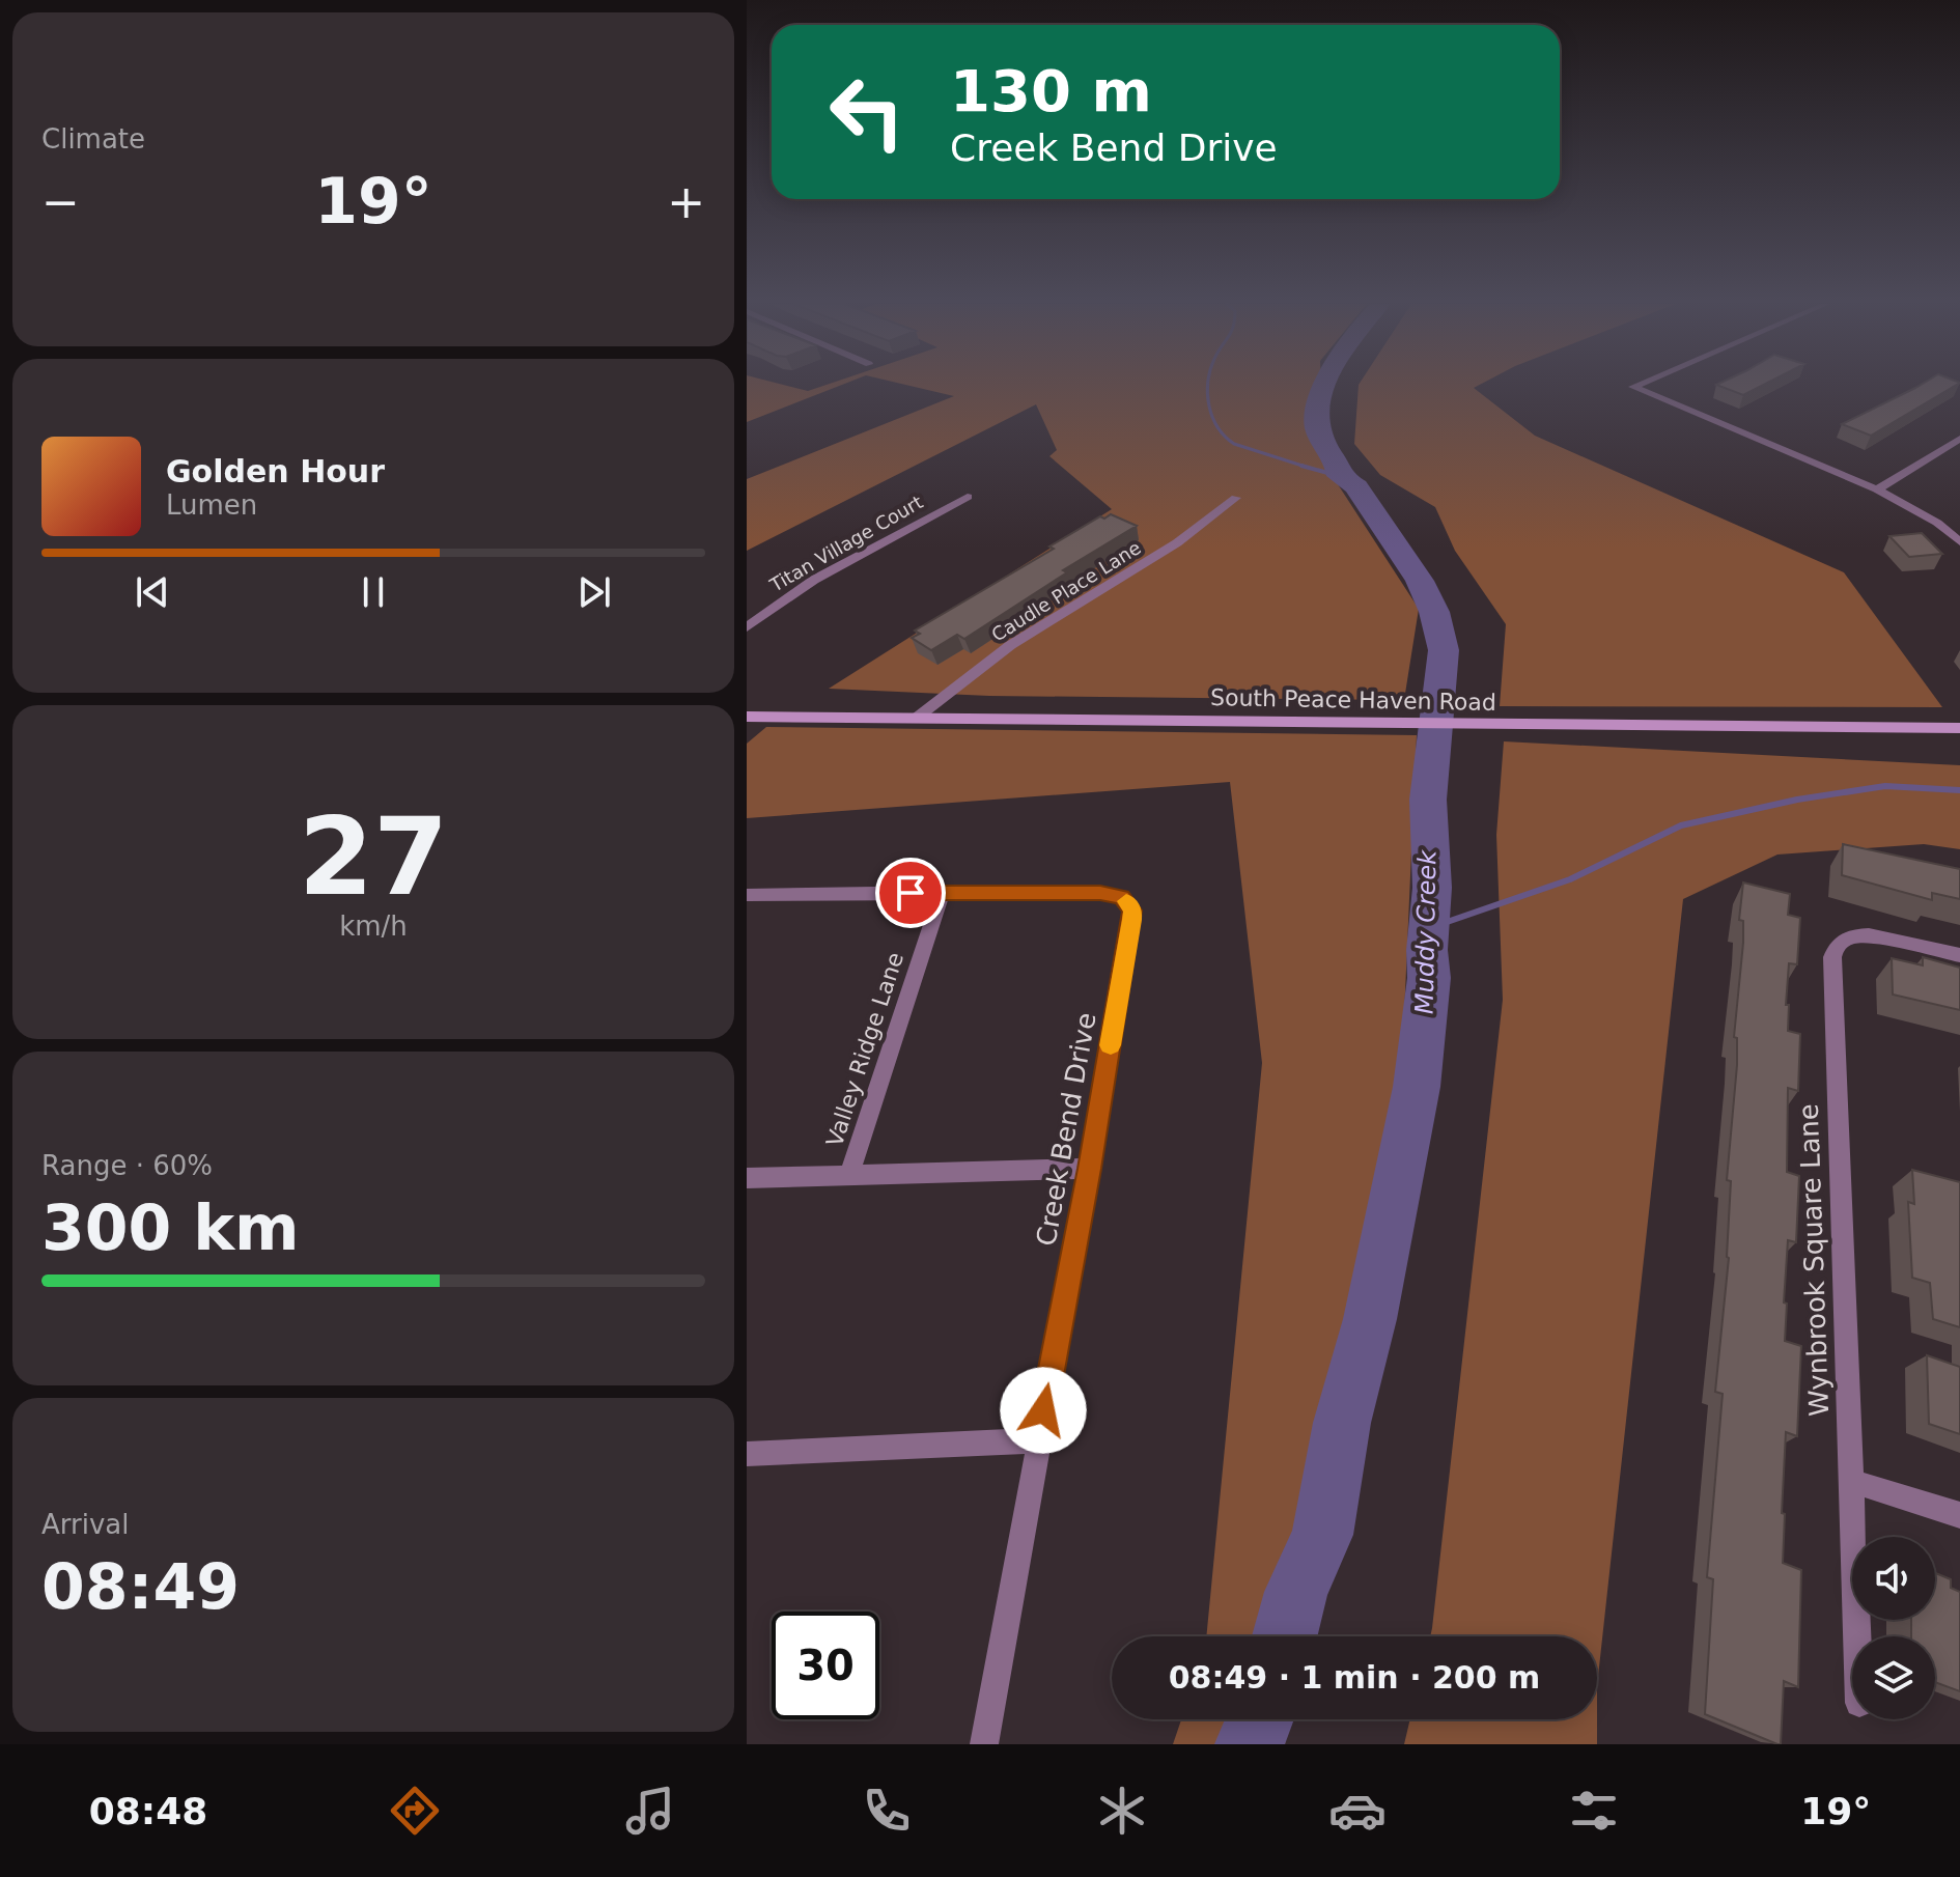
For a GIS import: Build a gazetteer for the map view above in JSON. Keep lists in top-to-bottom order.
{
  "streets": {
    "main road": ["South Peace Haven Road"],
    "street": [
      "Titan Village Court",
      "Caudle Place Lane",
      "Valley Ridge Lane",
      "Creek Bend Drive",
      "Wynbrook Square Lane"
    ]
  },
  "crossings": [
    ["Caudle Place Lane", "South Peace Haven Road"],
    ["Valley Ridge Lane", "Creek Bend Drive"]
  ],
  "water": ["Muddy Creek"],
  "page": {
    "tile": [
      "Climate",
      ["27", "km/h"],
      ["Range · 60%", "300 km"],
      ["Arrival", "08:49"]
    ],
    "turn": ["130 m", "Creek Bend Drive"],
    "heat": ["−", "19°", "+"],
    "song": ["Golden Hour", "Lumen"],
    "limit": "30",
    "trip": "08:49 · 1 min · 200 m",
    "tabs": ["08:48", "19°"]
  }
}
